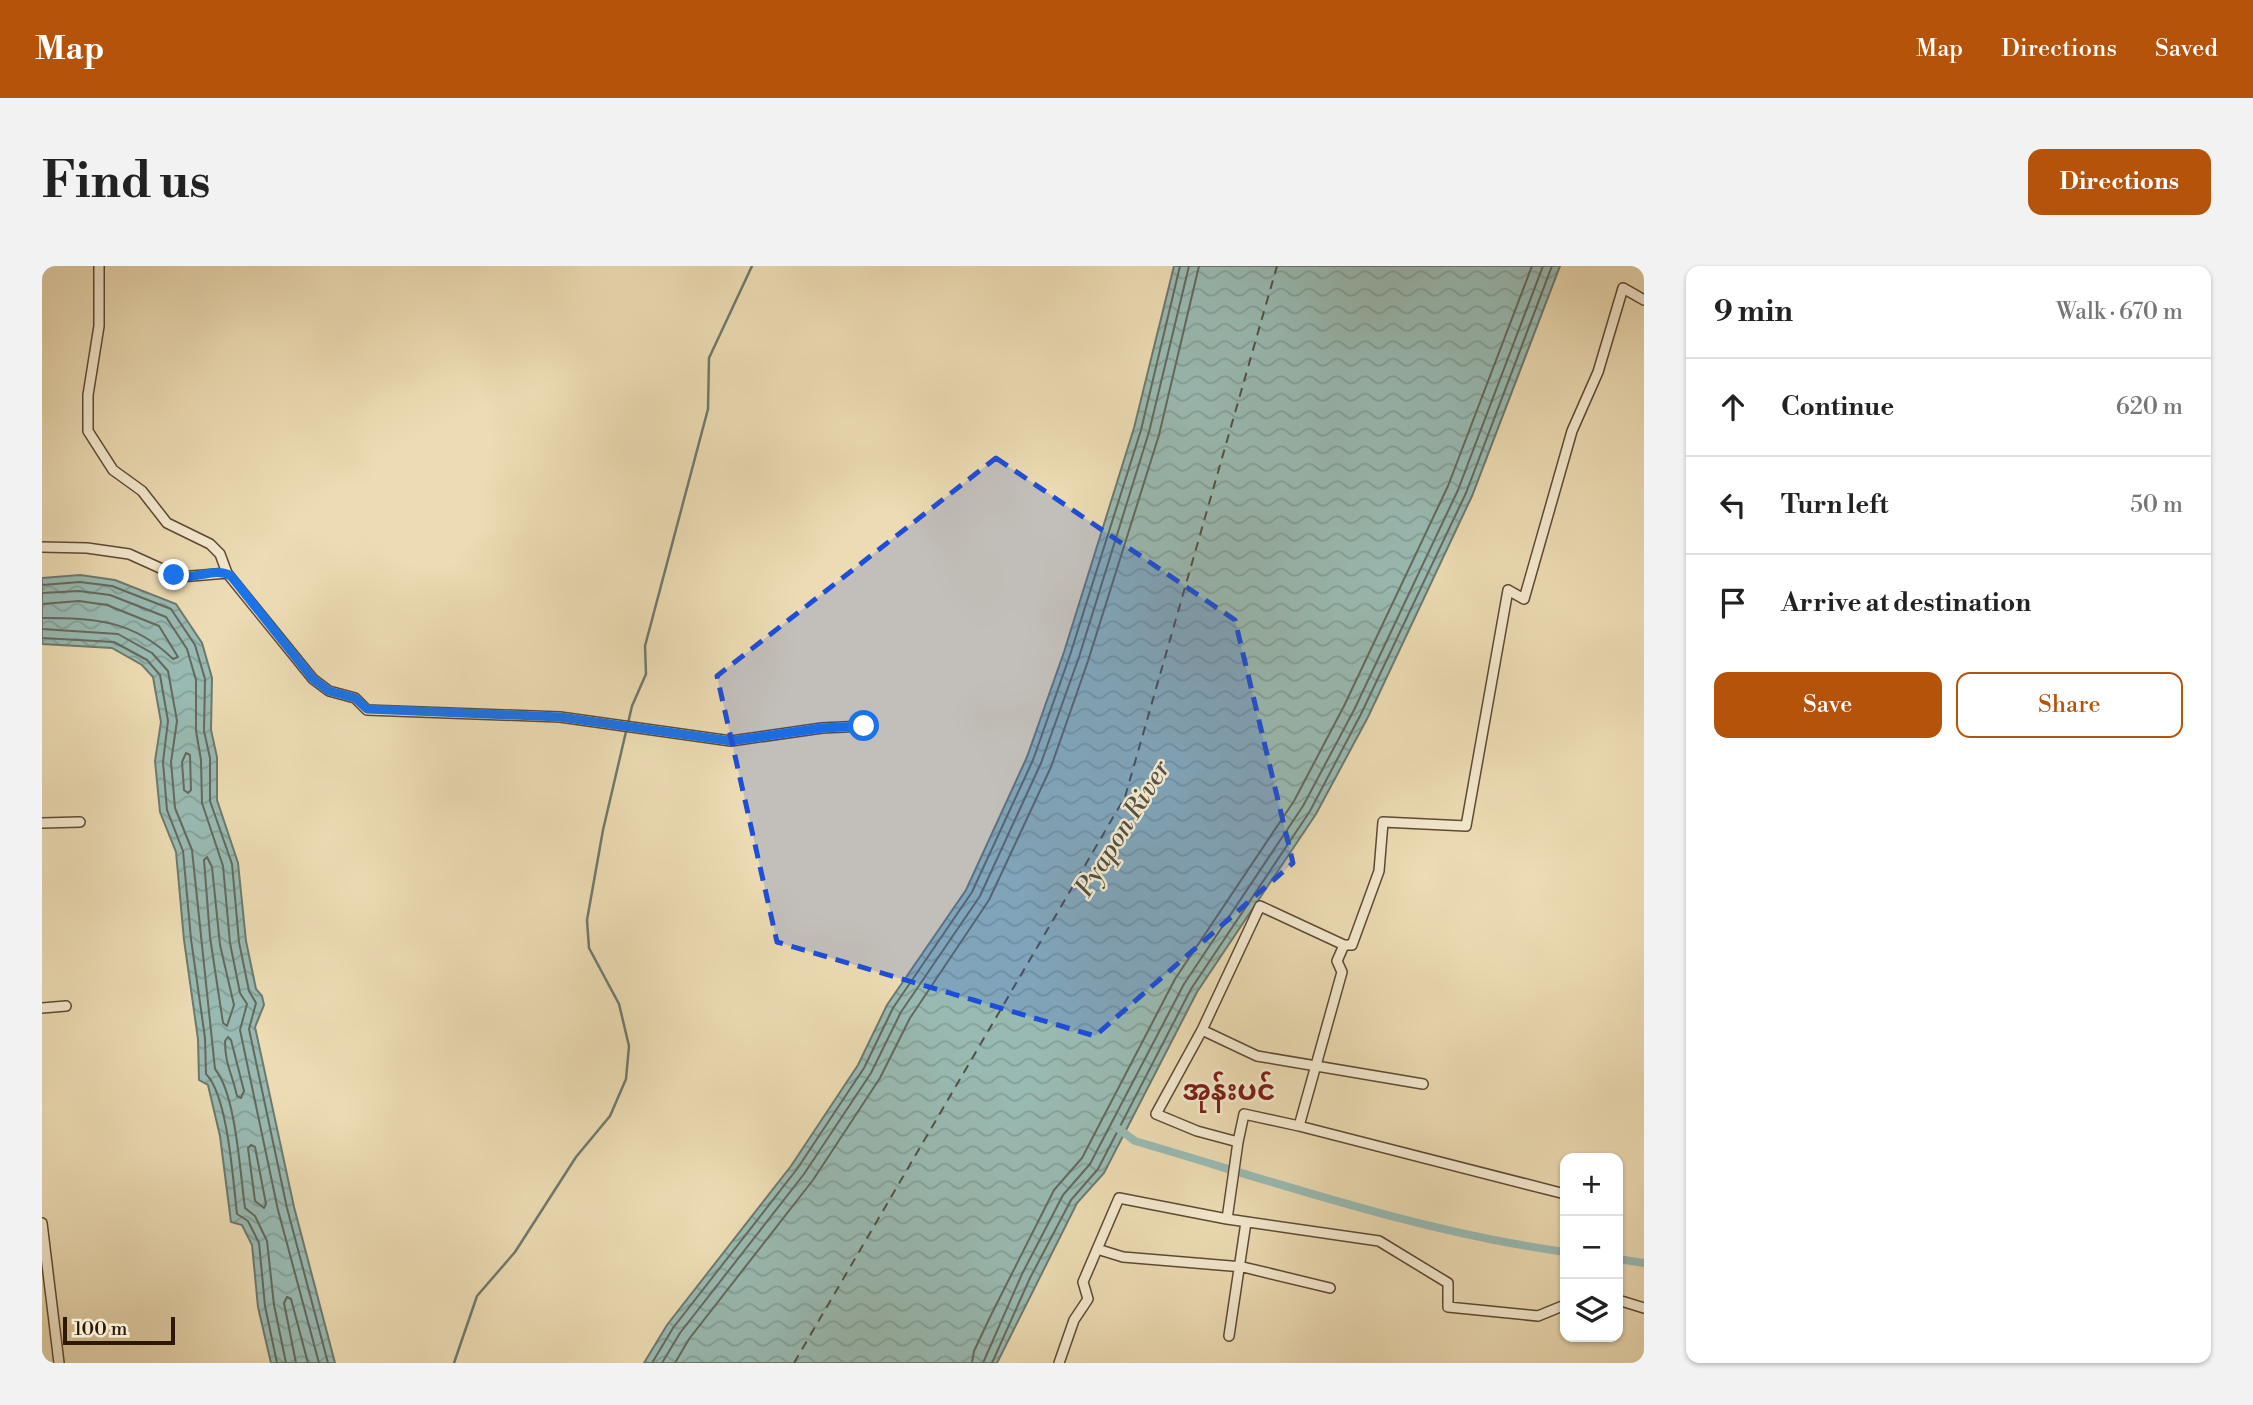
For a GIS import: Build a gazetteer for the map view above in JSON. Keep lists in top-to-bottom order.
{
  "districts": ["အုန်းပင်"],
  "water": ["Pyapon River"],
  "scale_bar": "100 m",
  "page": {
    "header": "Map",
    "nav": ["Map", "Directions", "Saved"],
    "buttons": [
      "Directions",
      ["Save", "Share"]
    ],
    "title": "Find us",
    "heading": ["9 min", "Walk · 670 m"],
    "list": [
      ["Continue", "620 m"],
      ["Turn left", "50 m"],
      "Arrive at destination"
    ],
    "map_buttons": ["+", "−"],
    "scale": "100 m"
  }
}
